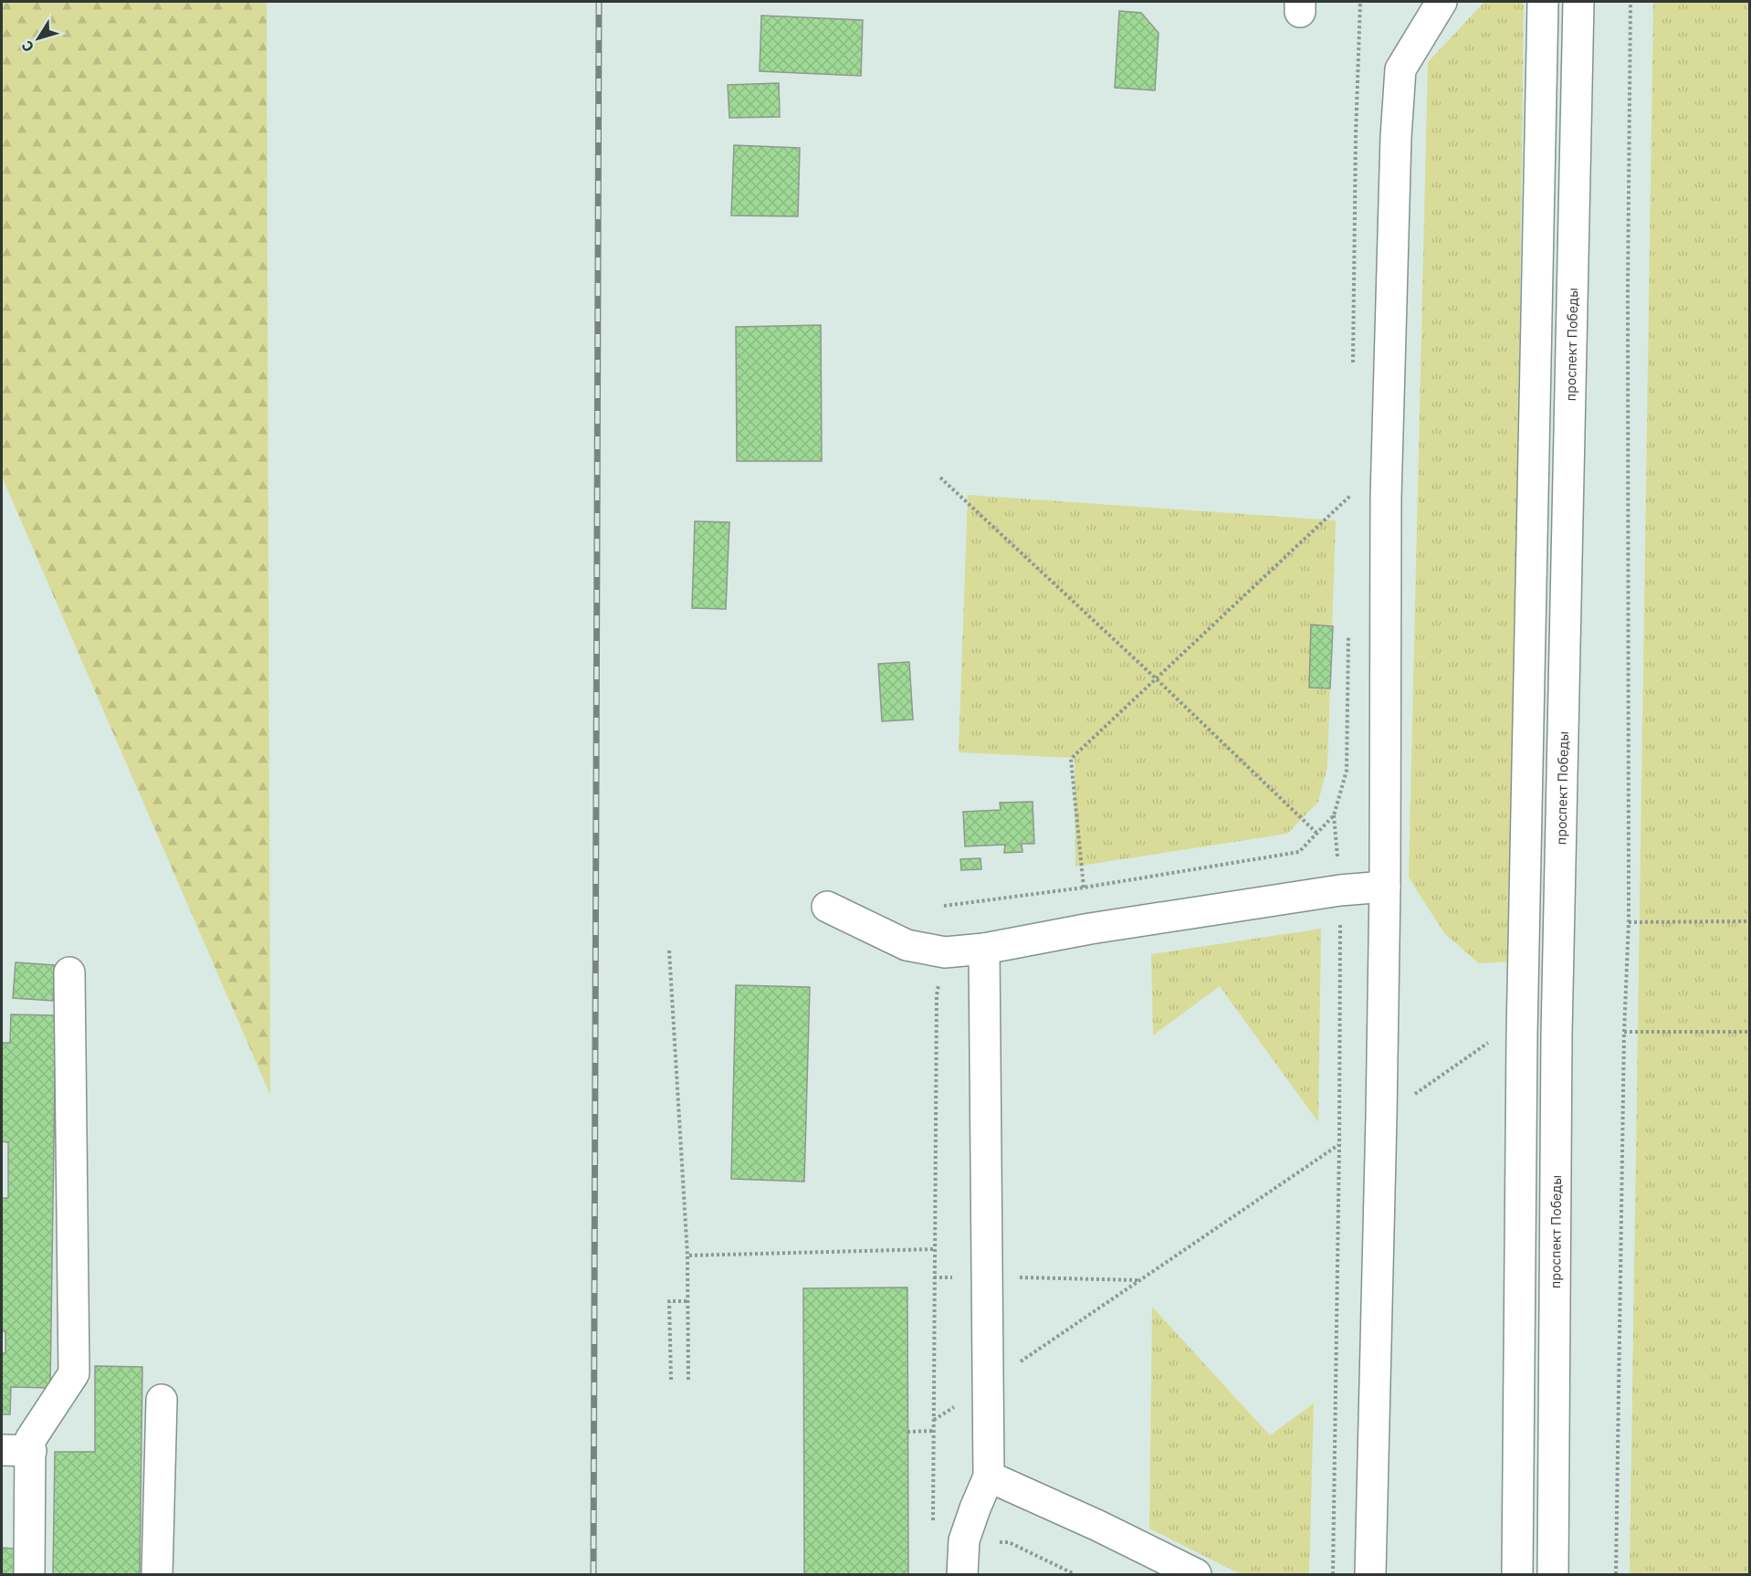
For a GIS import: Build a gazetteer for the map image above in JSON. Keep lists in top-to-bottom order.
{
  "streets": {
    "main road": ["проспект Победы"]
  },
  "north": "bottom left"
}
